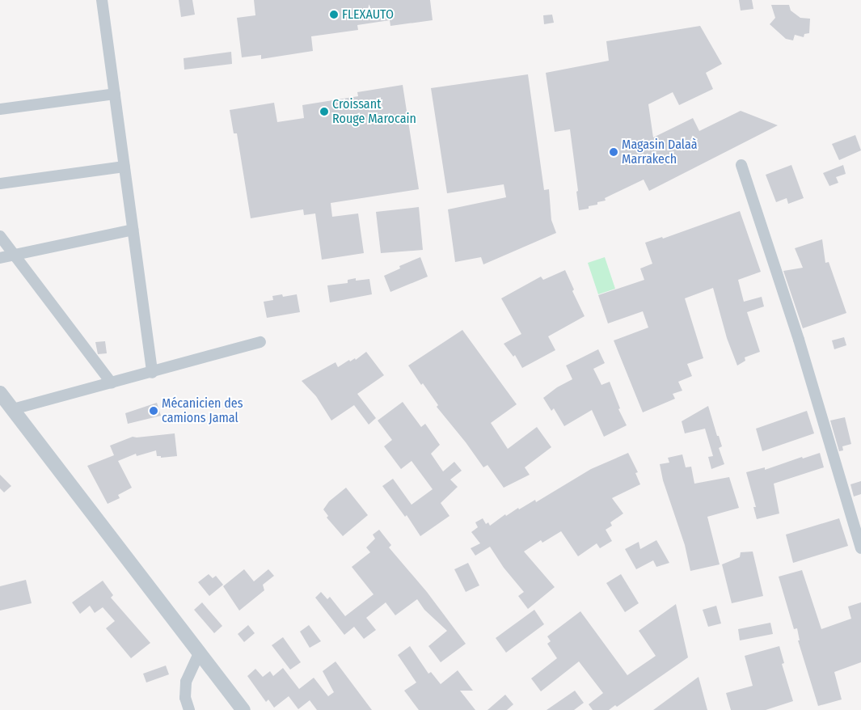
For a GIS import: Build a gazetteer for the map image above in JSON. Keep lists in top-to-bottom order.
{
  "places": [
    "FLEXAUTO",
    "Croissant Rouge Marocain",
    "Magasin Dalaà Marrakech",
    "Mécanicien des camions Jamal"
  ]
}
